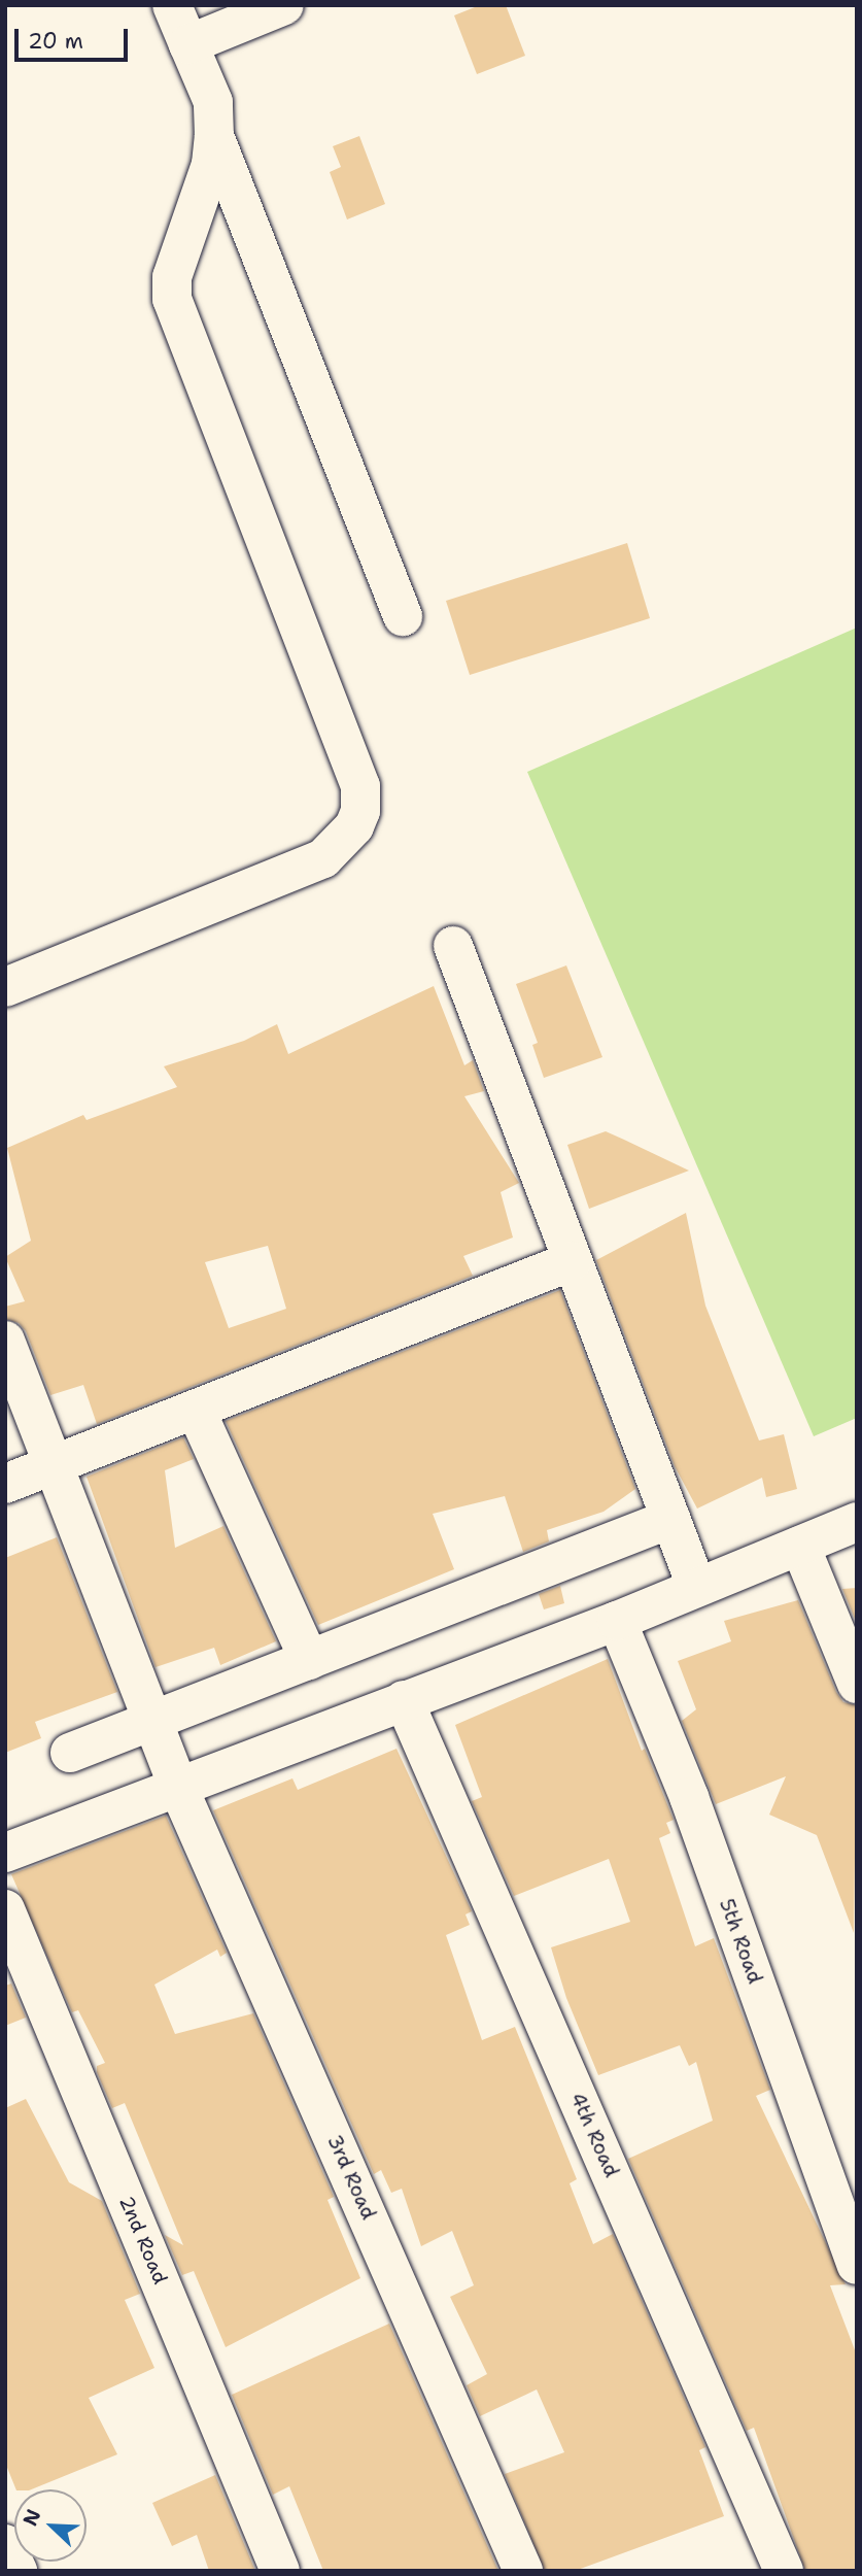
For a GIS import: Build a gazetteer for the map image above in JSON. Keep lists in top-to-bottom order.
{
  "streets": {
    "street": [
      "5th Road",
      "4th Road",
      "3rd Road",
      "2nd Road"
    ]
  },
  "scale_bar": "20 m",
  "north": "top left"
}
